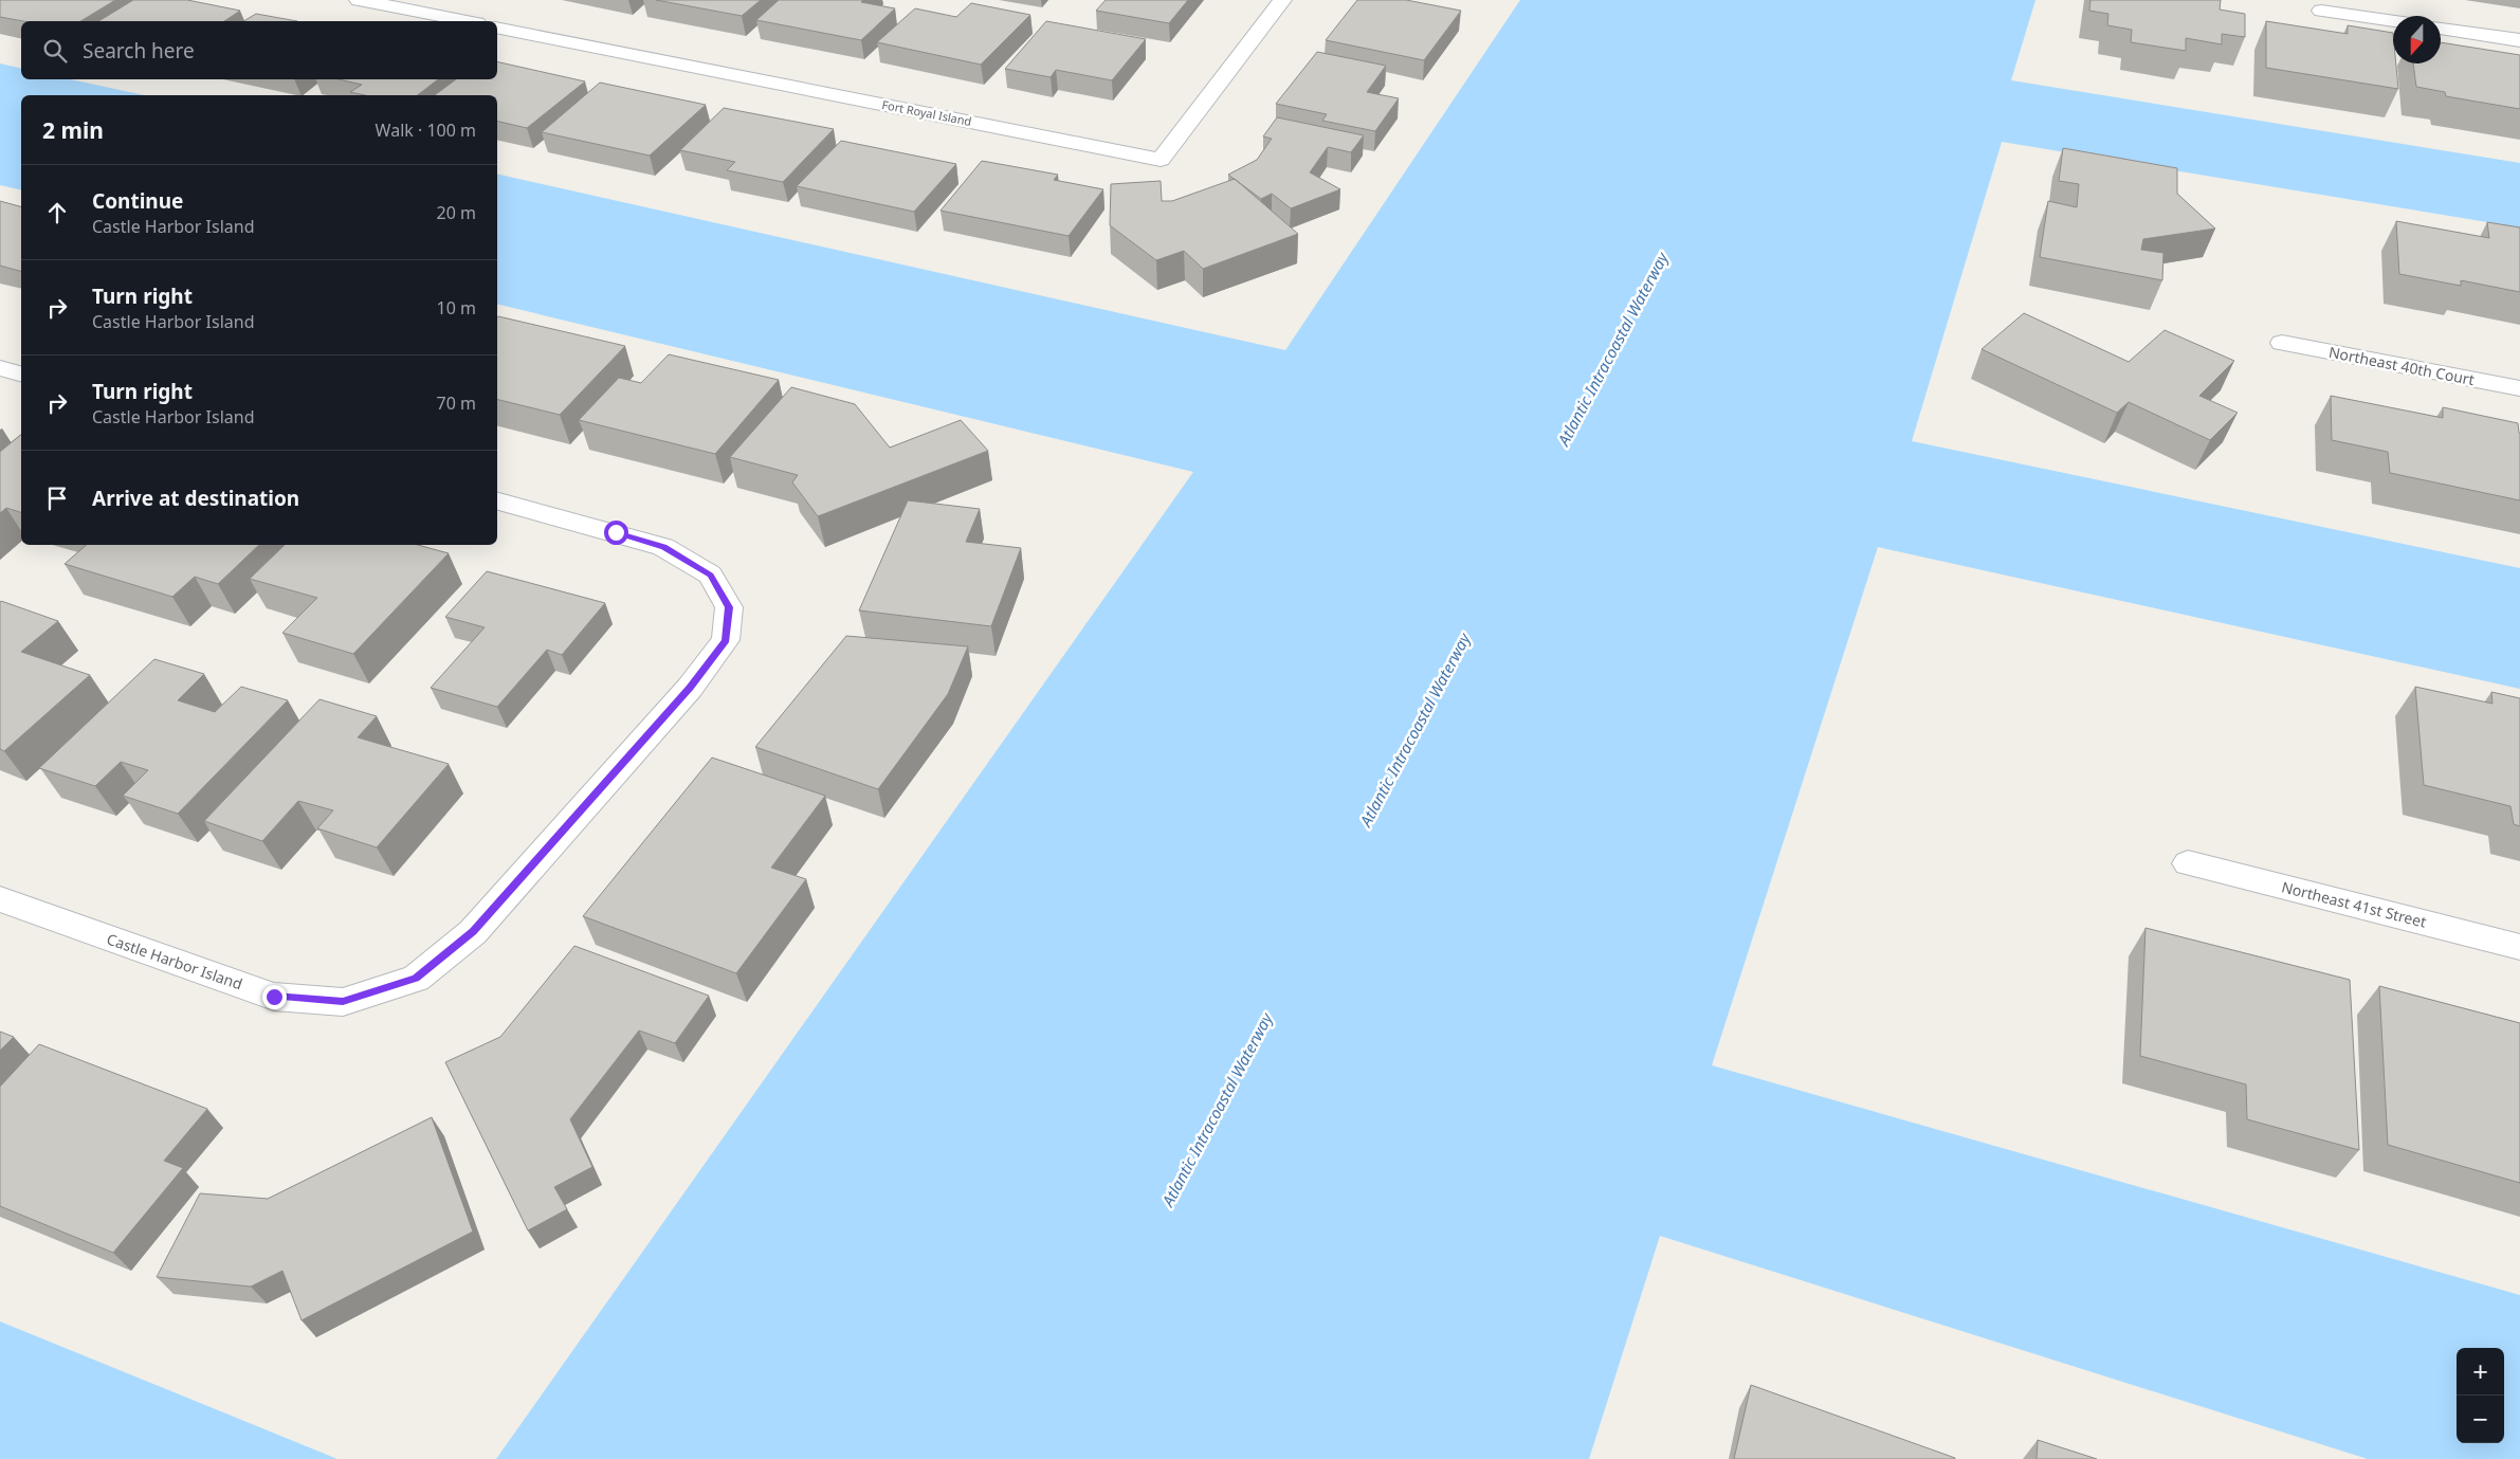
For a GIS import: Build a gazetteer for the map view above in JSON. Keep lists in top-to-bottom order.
{
  "streets": {
    "street": [
      "Fort Royal Island",
      "Northeast 40th Court",
      "Northeast 41st Street",
      "Castle Harbor Island"
    ]
  },
  "water": ["Atlantic Intracoastal Waterway"],
  "north": "bottom",
  "page": {
    "search": "Search here",
    "heading": ["2 min", "Walk · 100 m"],
    "list": [
      ["Continue", "Castle Harbor Island", "20 m"],
      ["Turn right", "Castle Harbor Island", "10 m"],
      ["Turn right", "Castle Harbor Island", "70 m"],
      "Arrive at destination"
    ],
    "map_buttons": ["+", "−"]
  }
}
